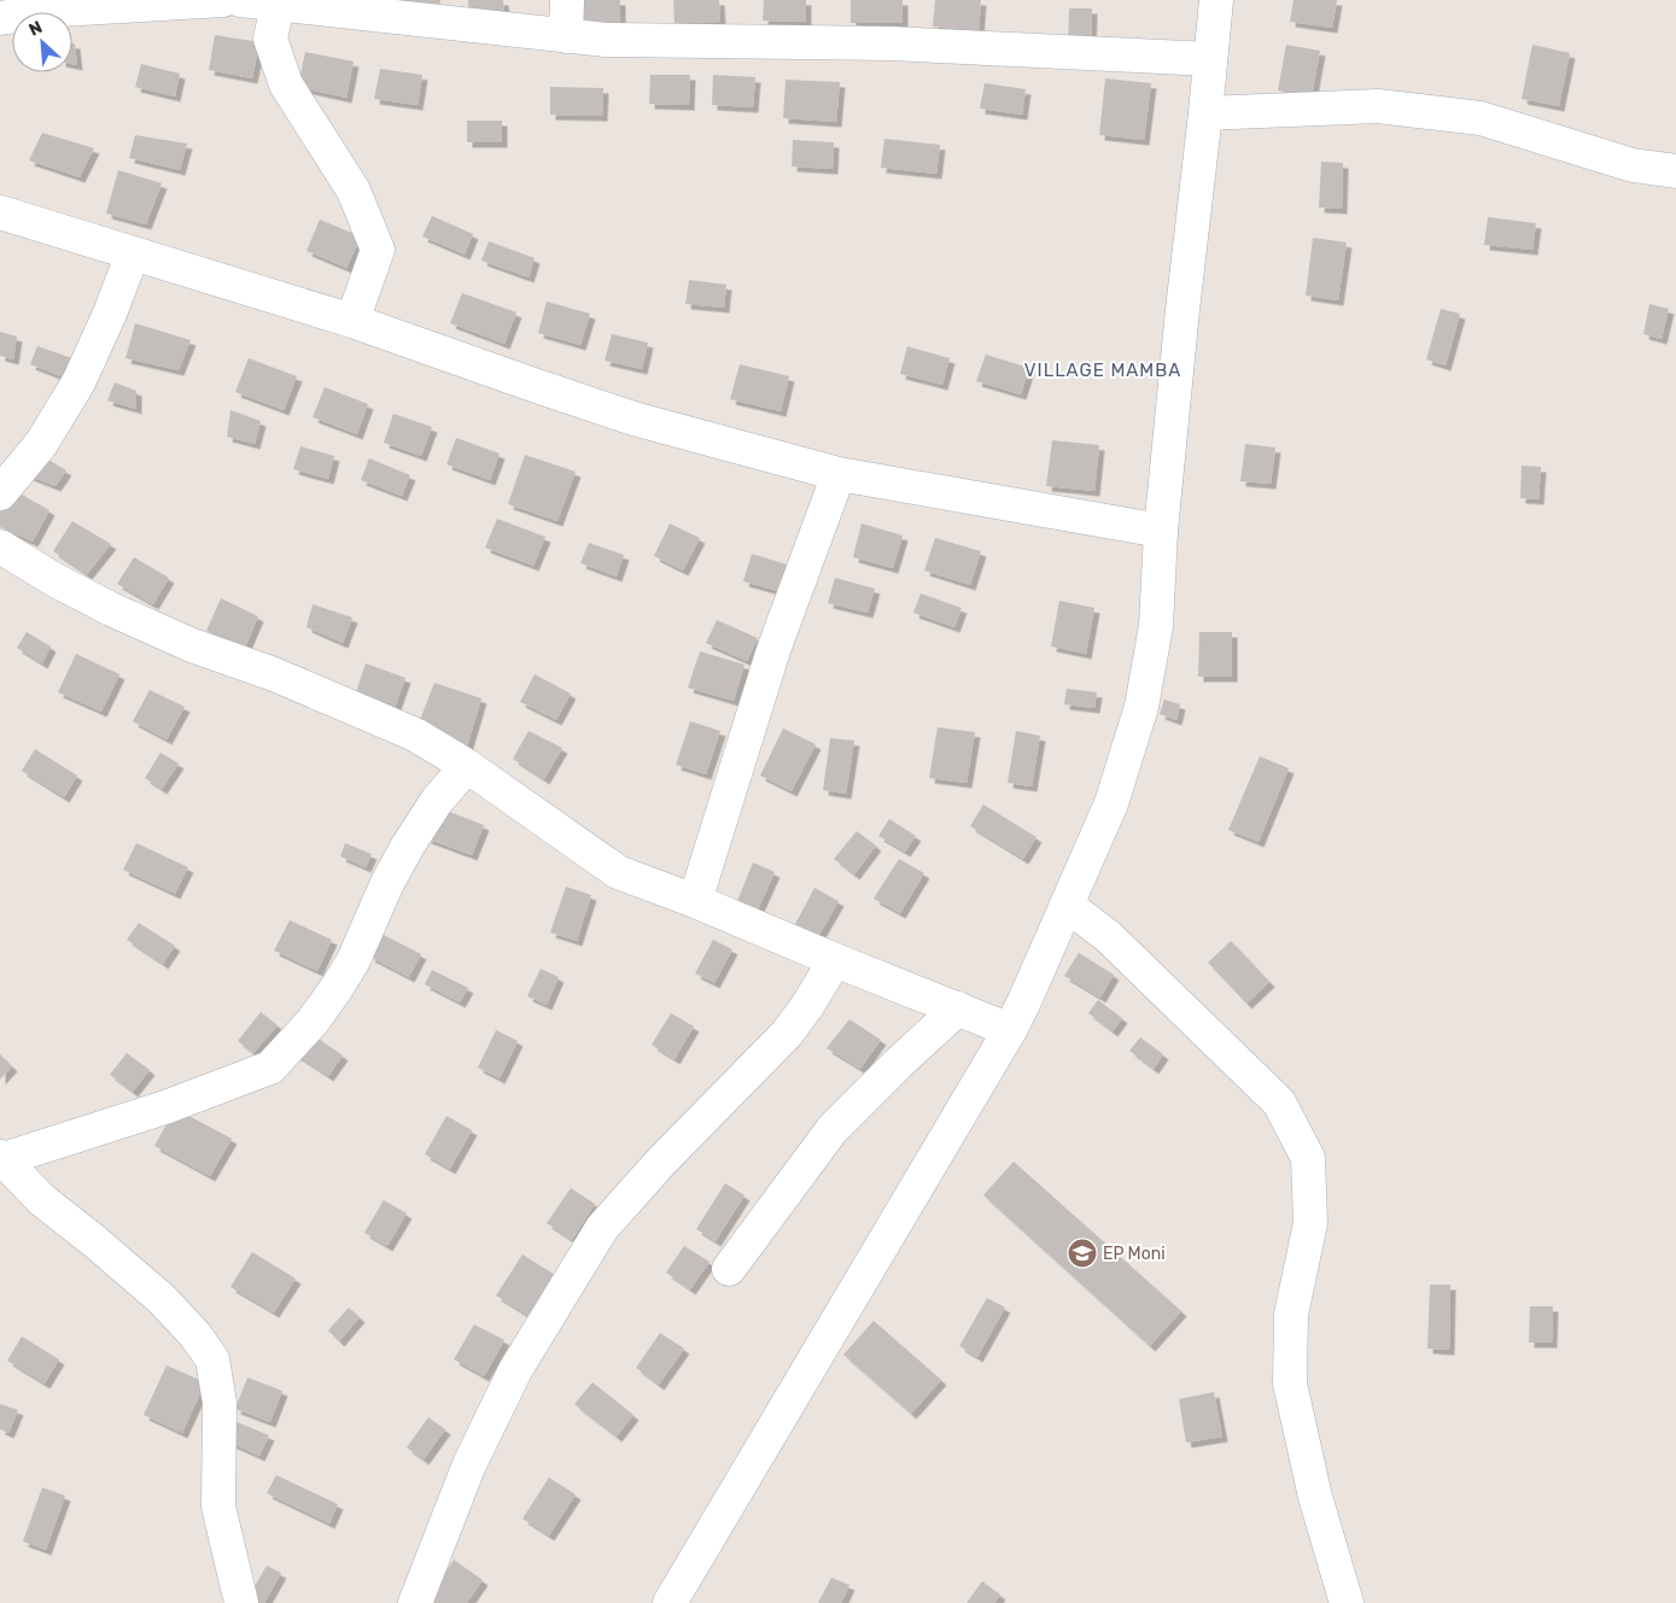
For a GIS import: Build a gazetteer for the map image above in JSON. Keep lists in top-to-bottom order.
{
  "districts": ["VILLAGE MAMBA"],
  "places": {
    "school or university": ["EP Moni"]
  },
  "north": "top left"
}
